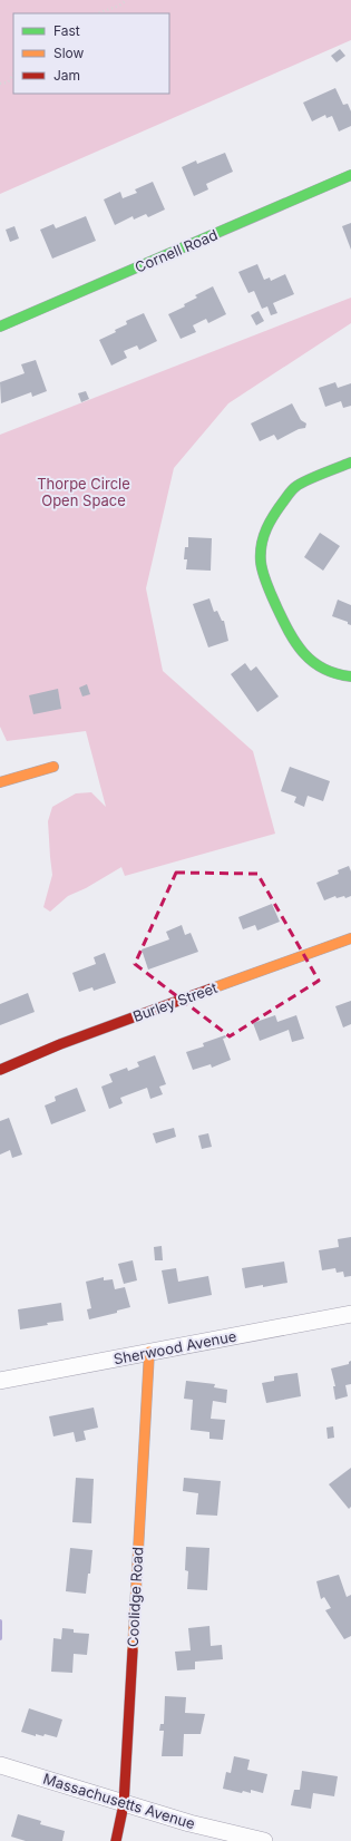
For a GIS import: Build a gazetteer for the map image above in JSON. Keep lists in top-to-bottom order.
{
  "streets": {
    "street": [
      "Cornell Road",
      "Burley Street",
      "Sherwood Avenue",
      "Coolidge Road",
      "Massachusetts Avenue"
    ]
  },
  "crossings": [
    ["Sherwood Avenue", "Coolidge Road"],
    ["Coolidge Road", "Massachusetts Avenue"]
  ],
  "parks": ["Thorpe Circle Open Space"],
  "legend": ["Fast", "Slow", "Jam"]
}
